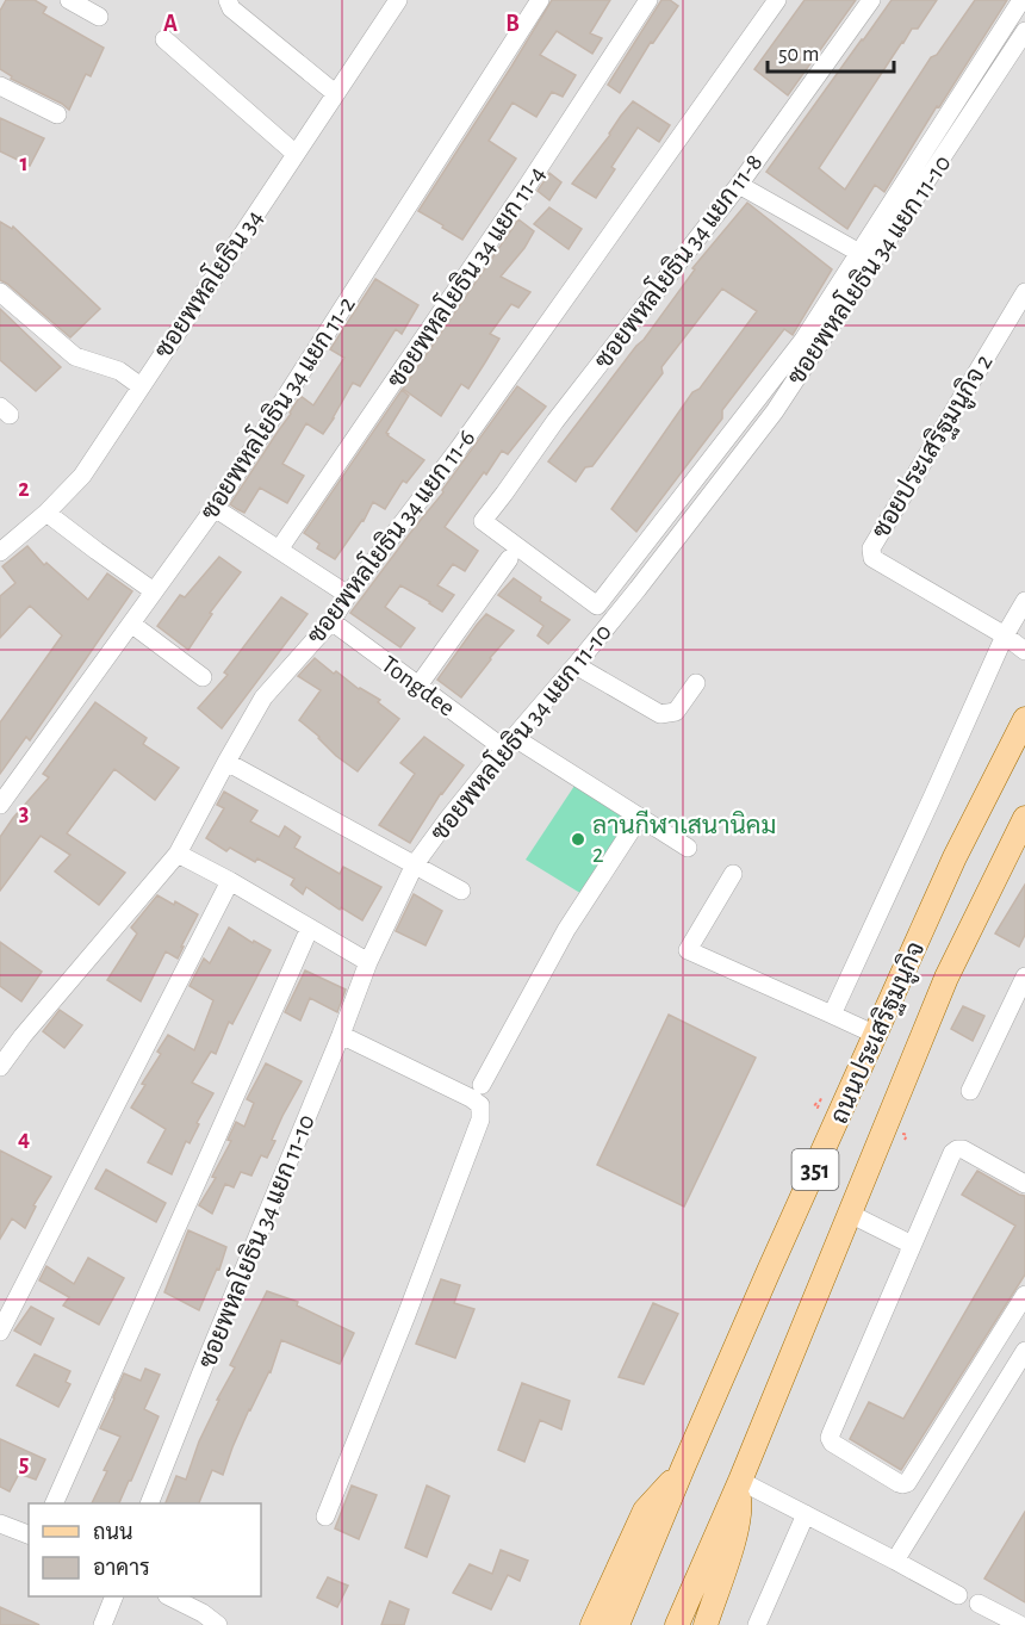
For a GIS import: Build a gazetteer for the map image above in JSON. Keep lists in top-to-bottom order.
{
  "streets": {
    "main road": ["ถนนประเสริฐมนูกิจ", "351"],
    "street": [
      "ซอยพหลโยธิน 34 แยก 11-8",
      "ซอยพหลโยธิน 34 แยก 11-10",
      "ซอยพหลโยธิน 34 แยก 11-4",
      "ซอยพหลโยธิน 34",
      "ซอยพหลโยธิน 34 แยก 11-2",
      "ซอยประเสริฐมนูกิจ 2",
      "ซอยพหลโยธิน 34 แยก 11-6",
      "Tongdee"
    ]
  },
  "crossings": [
    ["ซอยพหลโยธิน 34 แยก 11-10", "Tongdee"],
    ["ซอยพหลโยธิน 34 แยก 11-6", "Tongdee"]
  ],
  "places": ["ลานกีฬาเสนานิคม 2"],
  "legend": ["ถนน", "อาคาร"],
  "scale_bar": "50 m",
  "grid": {
    "columns": ["A", "B"],
    "rows": [
      "1",
      "2",
      "3",
      "4",
      "5"
    ]
  }
}
